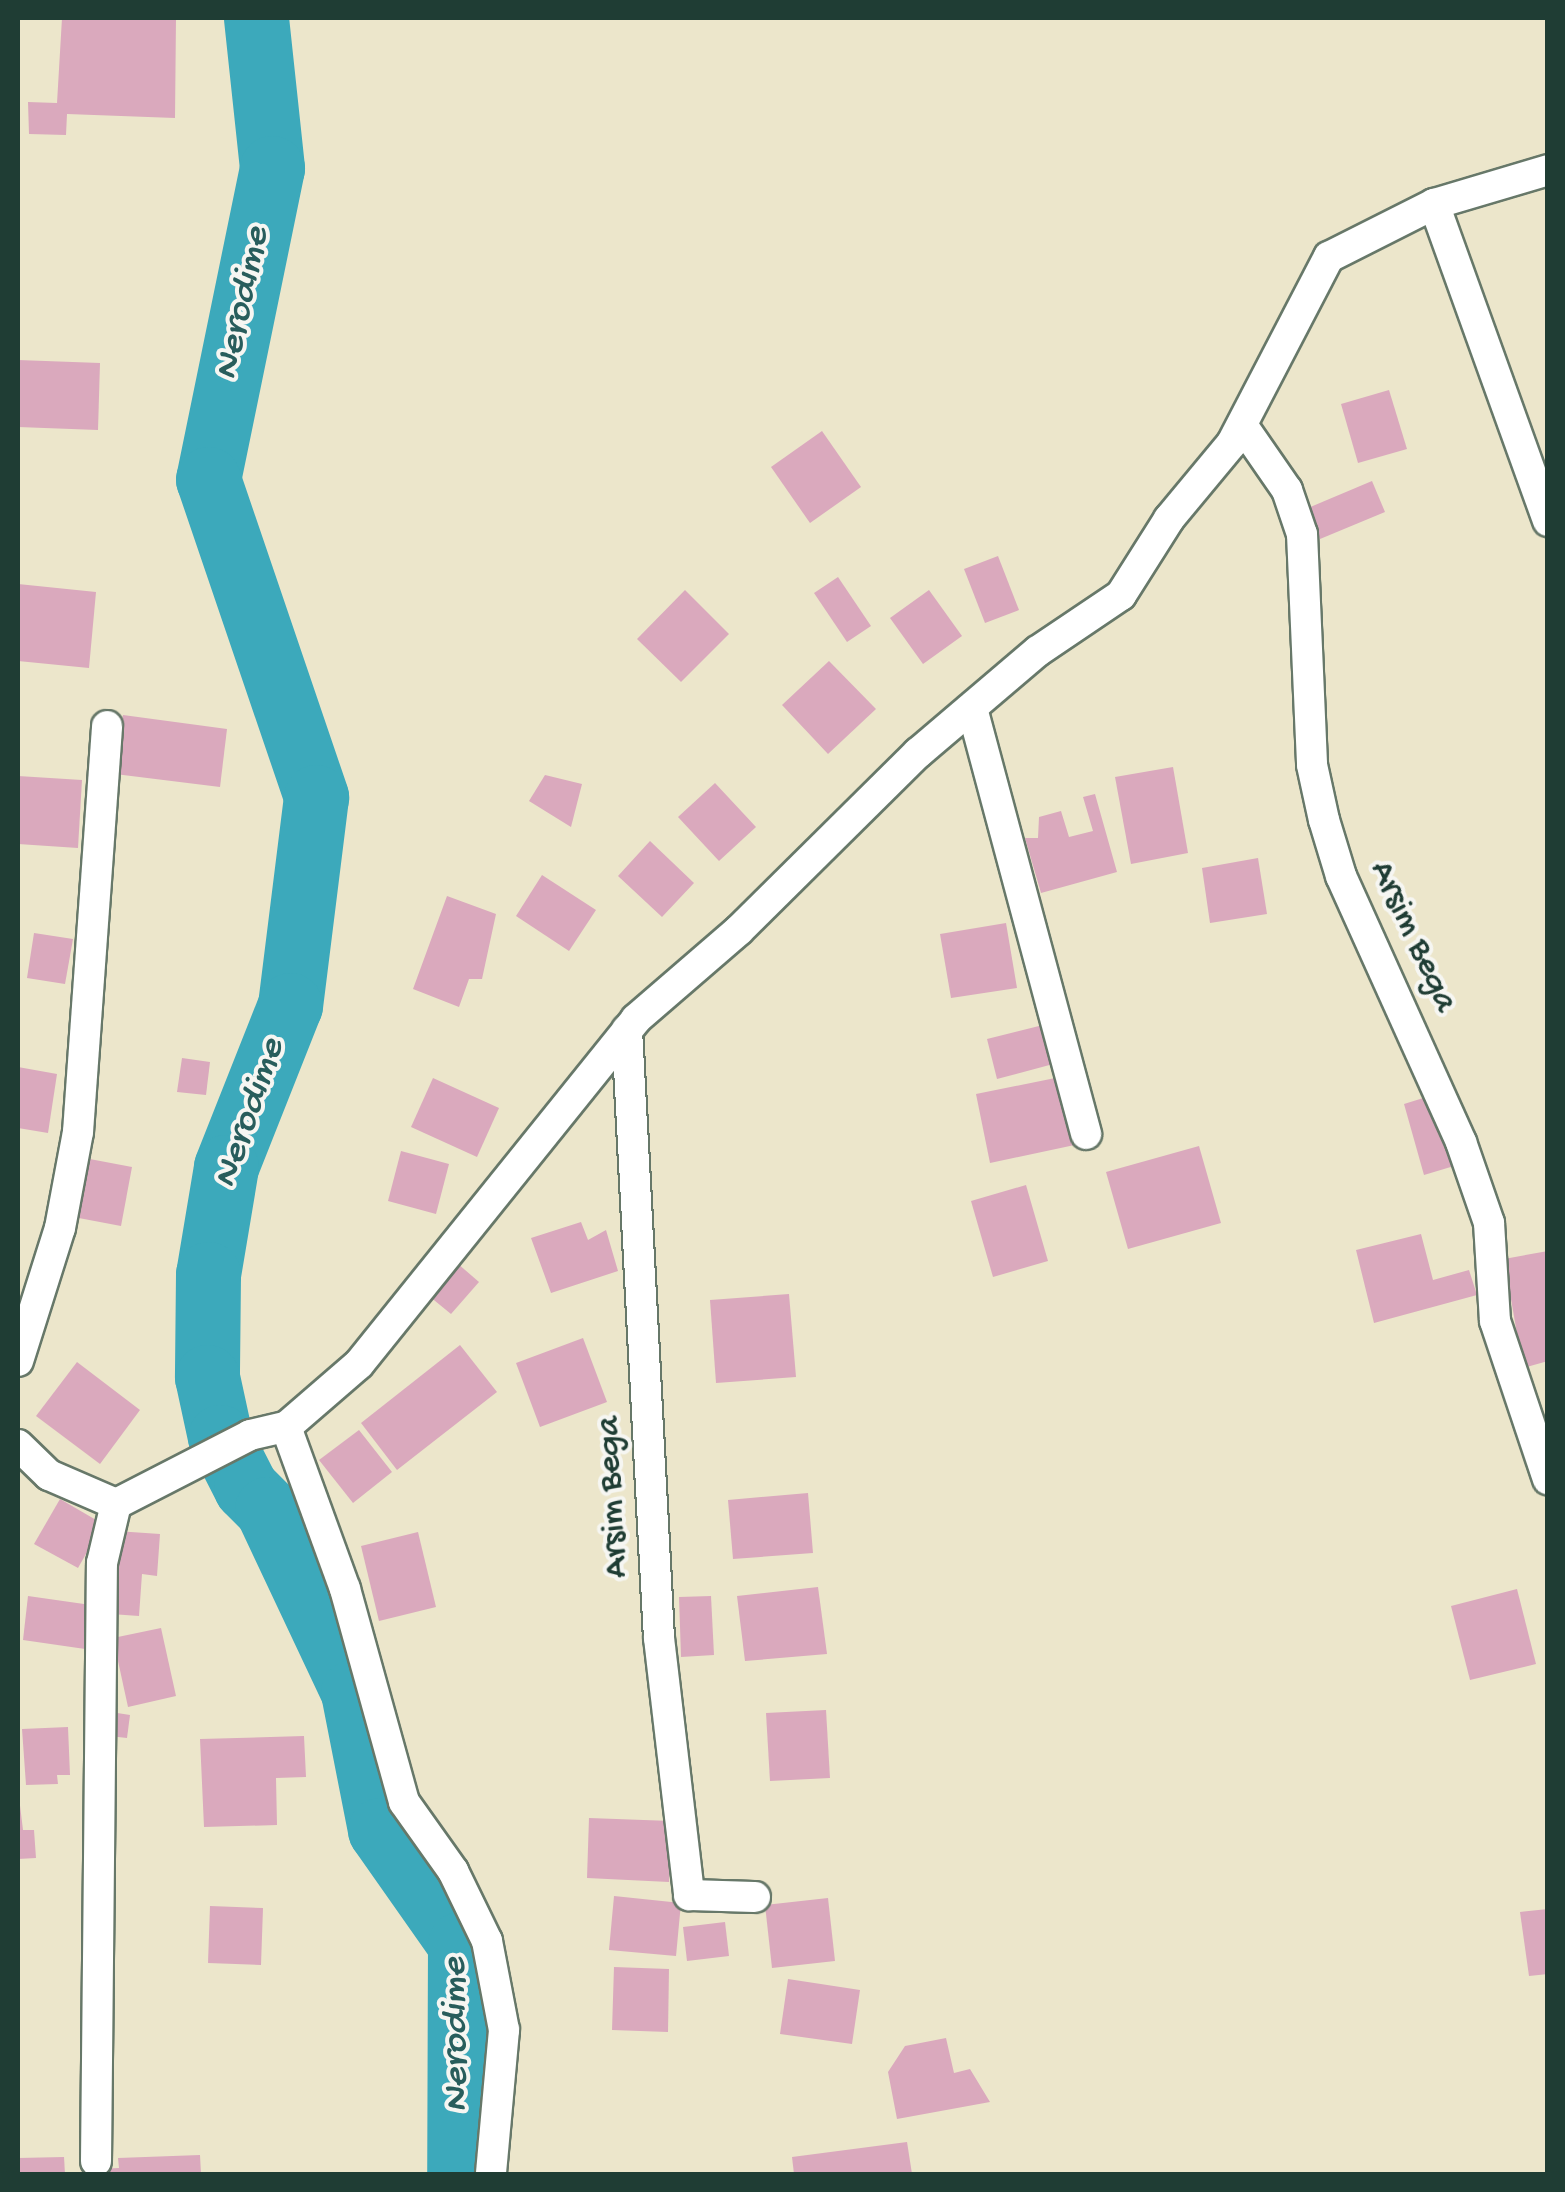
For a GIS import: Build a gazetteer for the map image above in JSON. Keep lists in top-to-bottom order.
{
  "streets": {
    "street": ["Arsim Bega"]
  },
  "water": ["Nerodime"]
}
